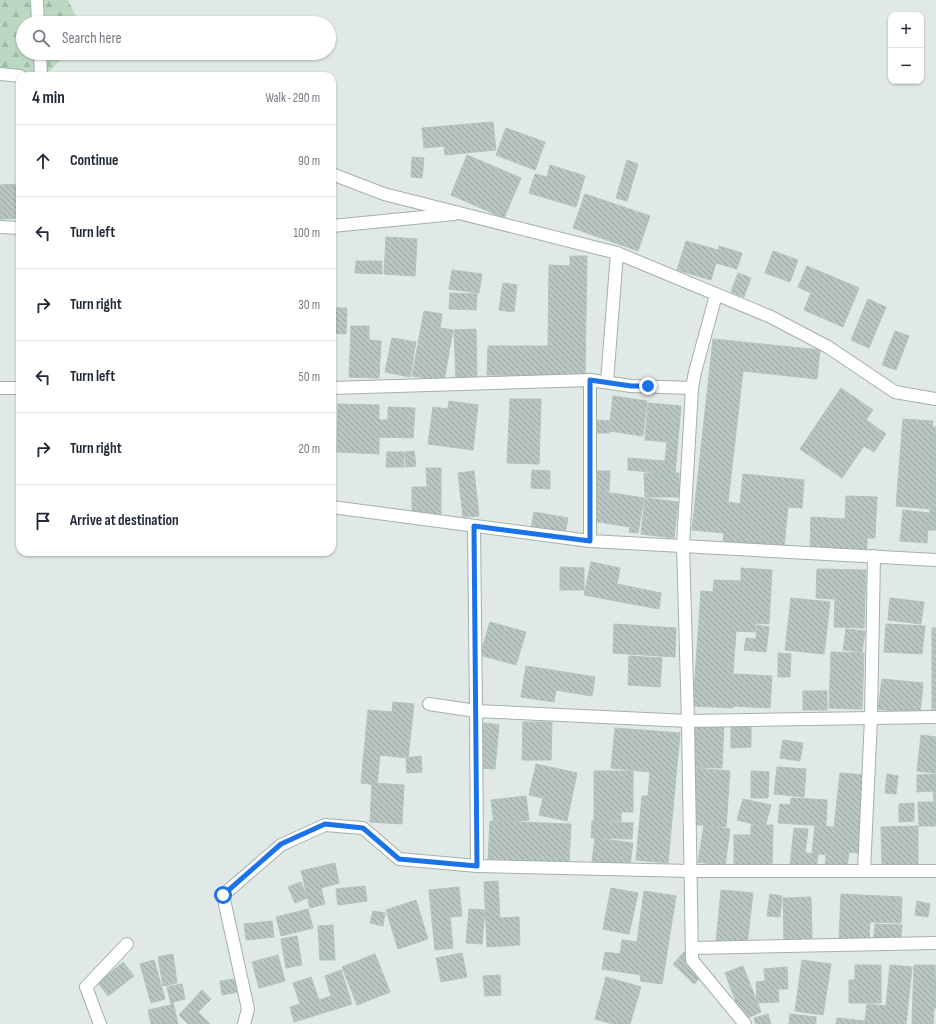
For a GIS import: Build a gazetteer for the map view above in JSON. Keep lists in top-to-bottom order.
{
  "page": {
    "map_buttons": ["+", "−"],
    "search": "Search here",
    "heading": ["4 min", "Walk · 290 m"],
    "list": [
      ["Continue", "90 m"],
      ["Turn left", "100 m"],
      ["Turn right", "30 m"],
      ["Turn left", "50 m"],
      ["Turn right", "20 m"],
      "Arrive at destination"
    ]
  }
}
